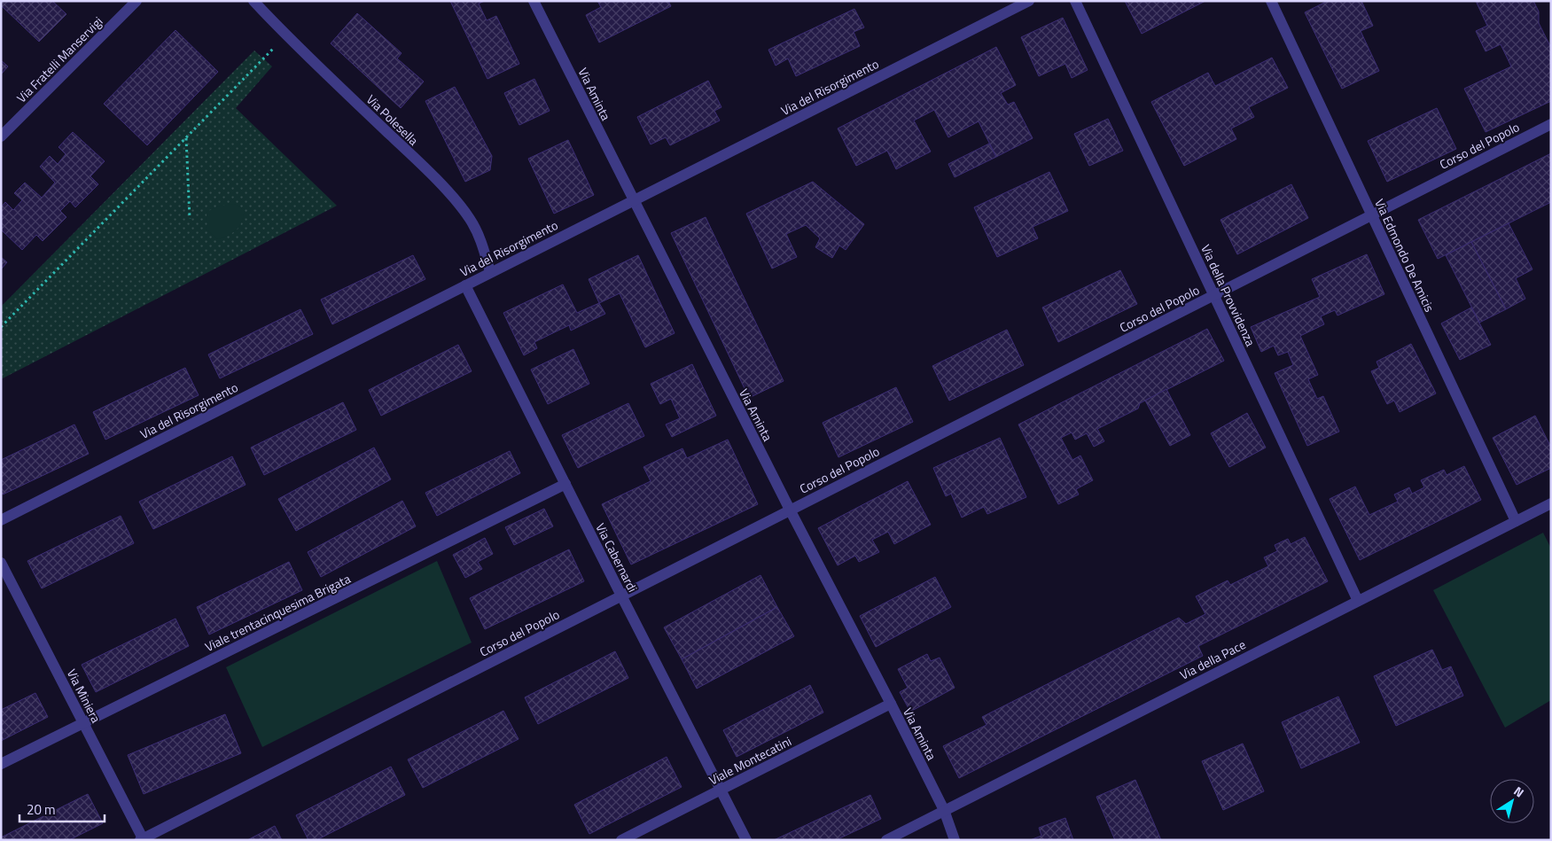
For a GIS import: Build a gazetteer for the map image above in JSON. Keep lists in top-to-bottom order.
{
  "streets": {
    "street": [
      "Via Fratelli Manservigi",
      "Via del Risorgimento",
      "Via Aminta",
      "Via Polesella",
      "Corso del Popolo",
      "Via Edmondo De Amicis",
      "Via della Provvidenza",
      "Via Cabernardi",
      "Viale trentacinquesima Brigata",
      "Via della Pace",
      "Via Miniera",
      "Viale Montecatini"
    ]
  },
  "crossings": [
    ["Via del Risorgimento", "Via Aminta"],
    ["Via del Risorgimento", "Via Polesella"],
    ["Via del Risorgimento", "Via Cabernardi"],
    ["Via Aminta", "Corso del Popolo"],
    ["Via Aminta", "Via della Pace"],
    ["Via Aminta", "Viale Montecatini"],
    ["Corso del Popolo", "Via Edmondo De Amicis"],
    ["Corso del Popolo", "Via della Provvidenza"],
    ["Corso del Popolo", "Via Cabernardi"],
    ["Corso del Popolo", "Via Miniera"],
    ["Via Edmondo De Amicis", "Via della Pace"],
    ["Via della Provvidenza", "Via della Pace"],
    ["Via Cabernardi", "Viale trentacinquesima Brigata"],
    ["Via Cabernardi", "Viale Montecatini"],
    ["Viale trentacinquesima Brigata", "Via Miniera"]
  ],
  "scale_bar": "20 m",
  "north": "top right"
}
